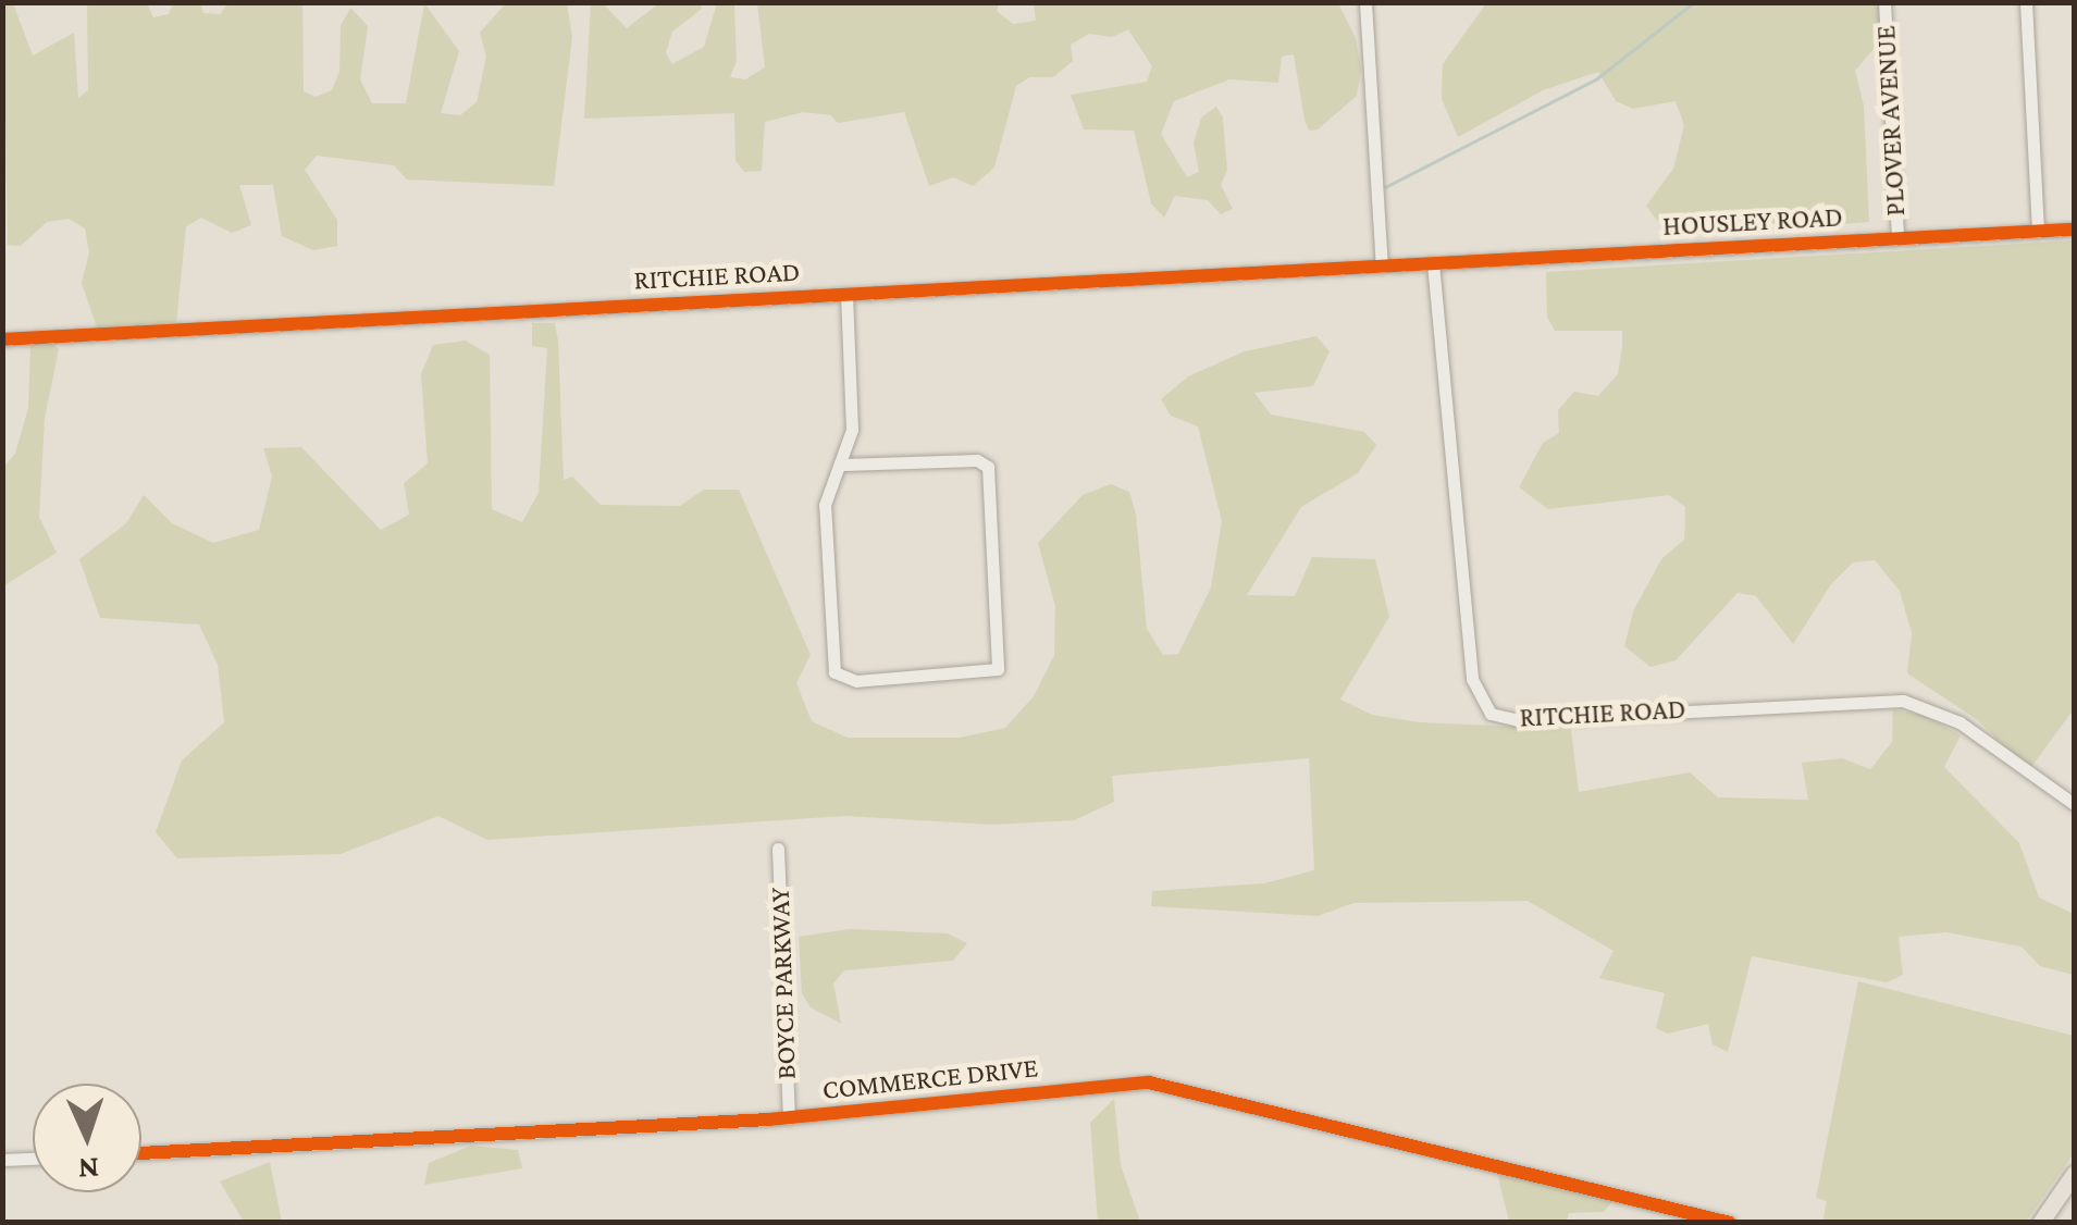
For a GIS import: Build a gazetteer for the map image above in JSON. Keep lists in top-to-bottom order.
{
  "streets": {
    "street": [
      "PLOVER AVENUE",
      "HOUSLEY ROAD",
      "RITCHIE ROAD",
      "BOYCE PARKWAY",
      "COMMERCE DRIVE"
    ]
  },
  "crossings": [
    ["PLOVER AVENUE", "HOUSLEY ROAD"],
    ["HOUSLEY ROAD", "RITCHIE ROAD"],
    ["BOYCE PARKWAY", "COMMERCE DRIVE"]
  ],
  "north": "bottom"
}
